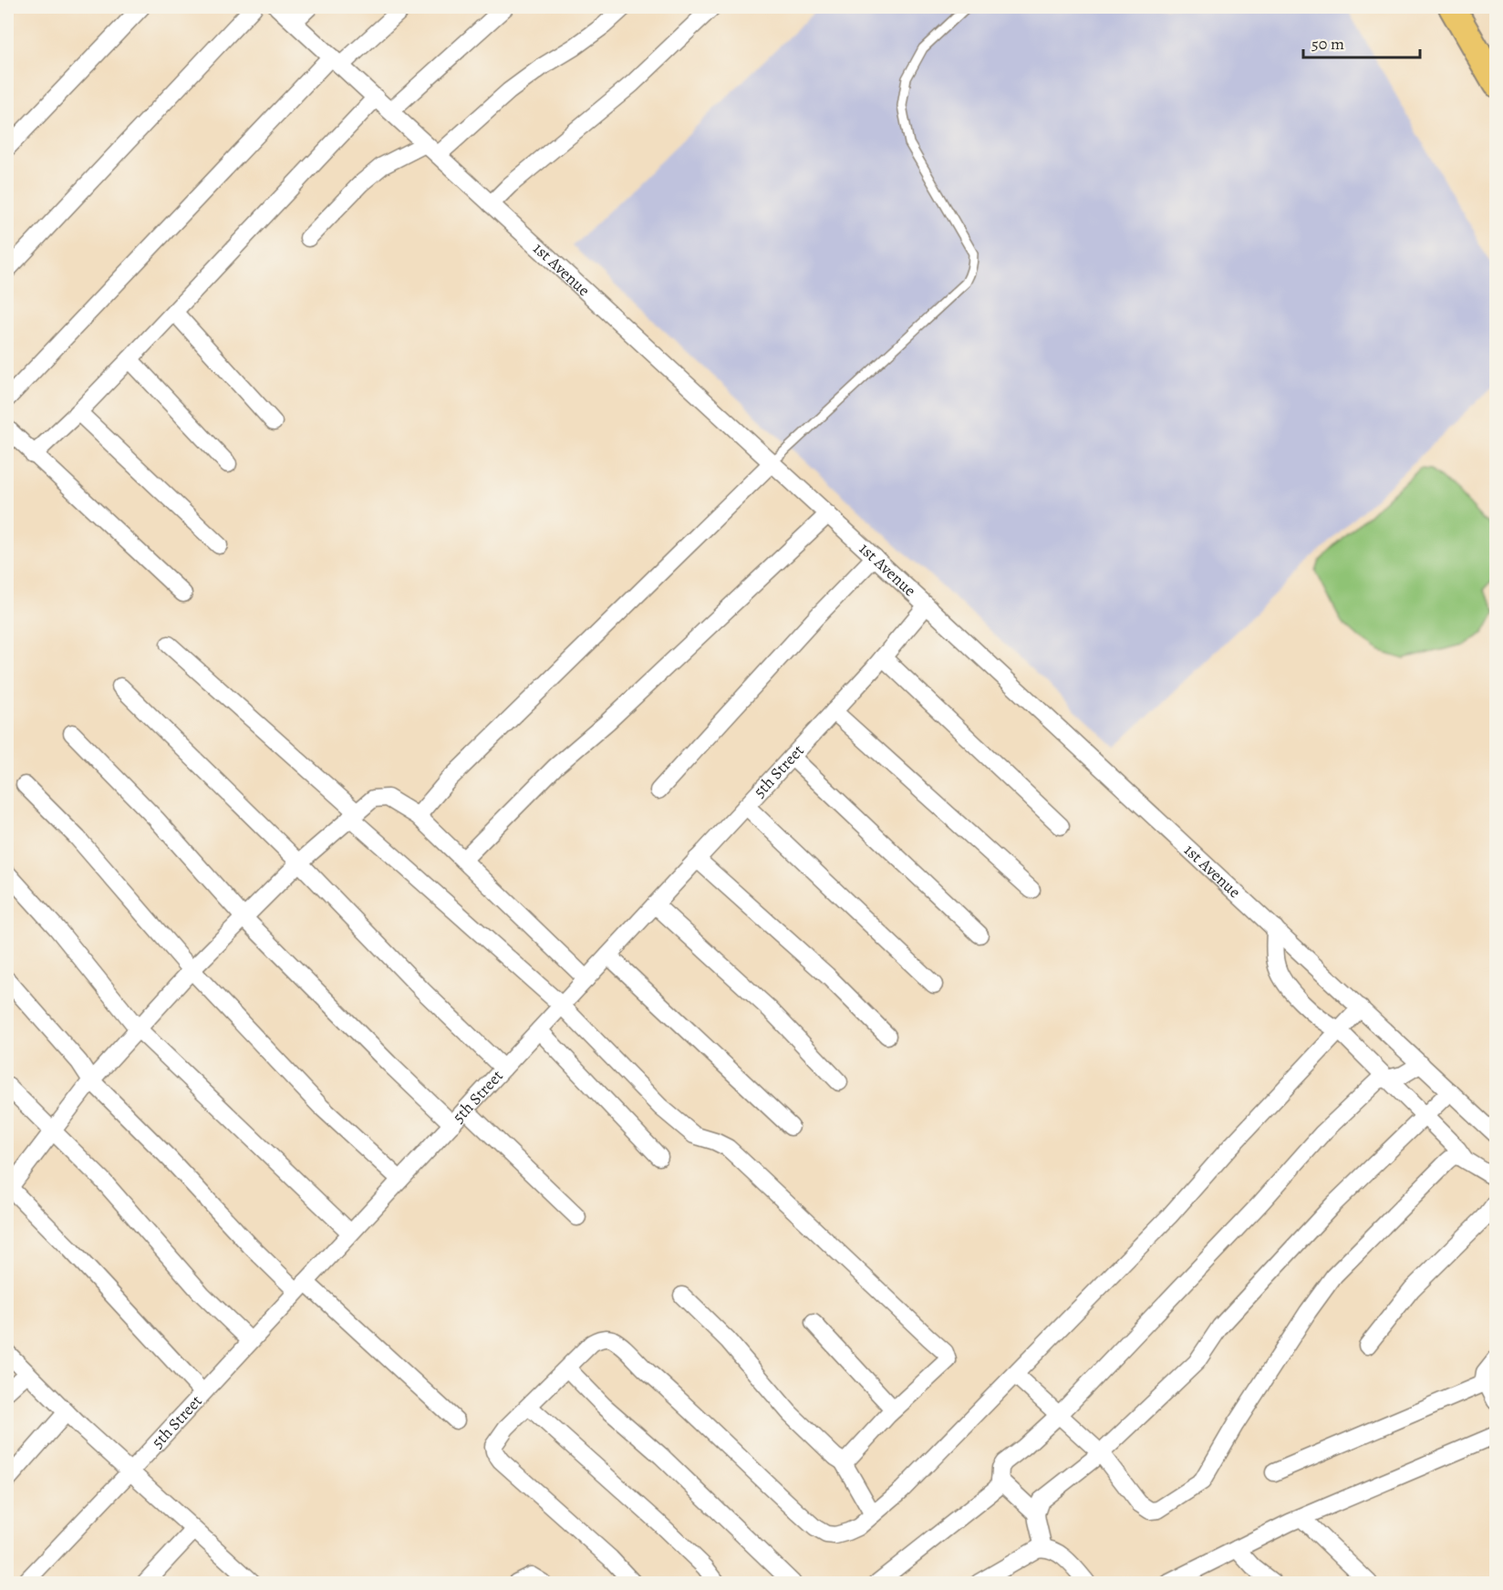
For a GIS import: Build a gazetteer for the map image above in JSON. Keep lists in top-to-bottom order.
{
  "streets": {
    "street": ["1st Avenue", "5th Street"]
  },
  "crossings": [
    ["1st Avenue", "5th Street"]
  ],
  "scale_bar": "50 m"
}
